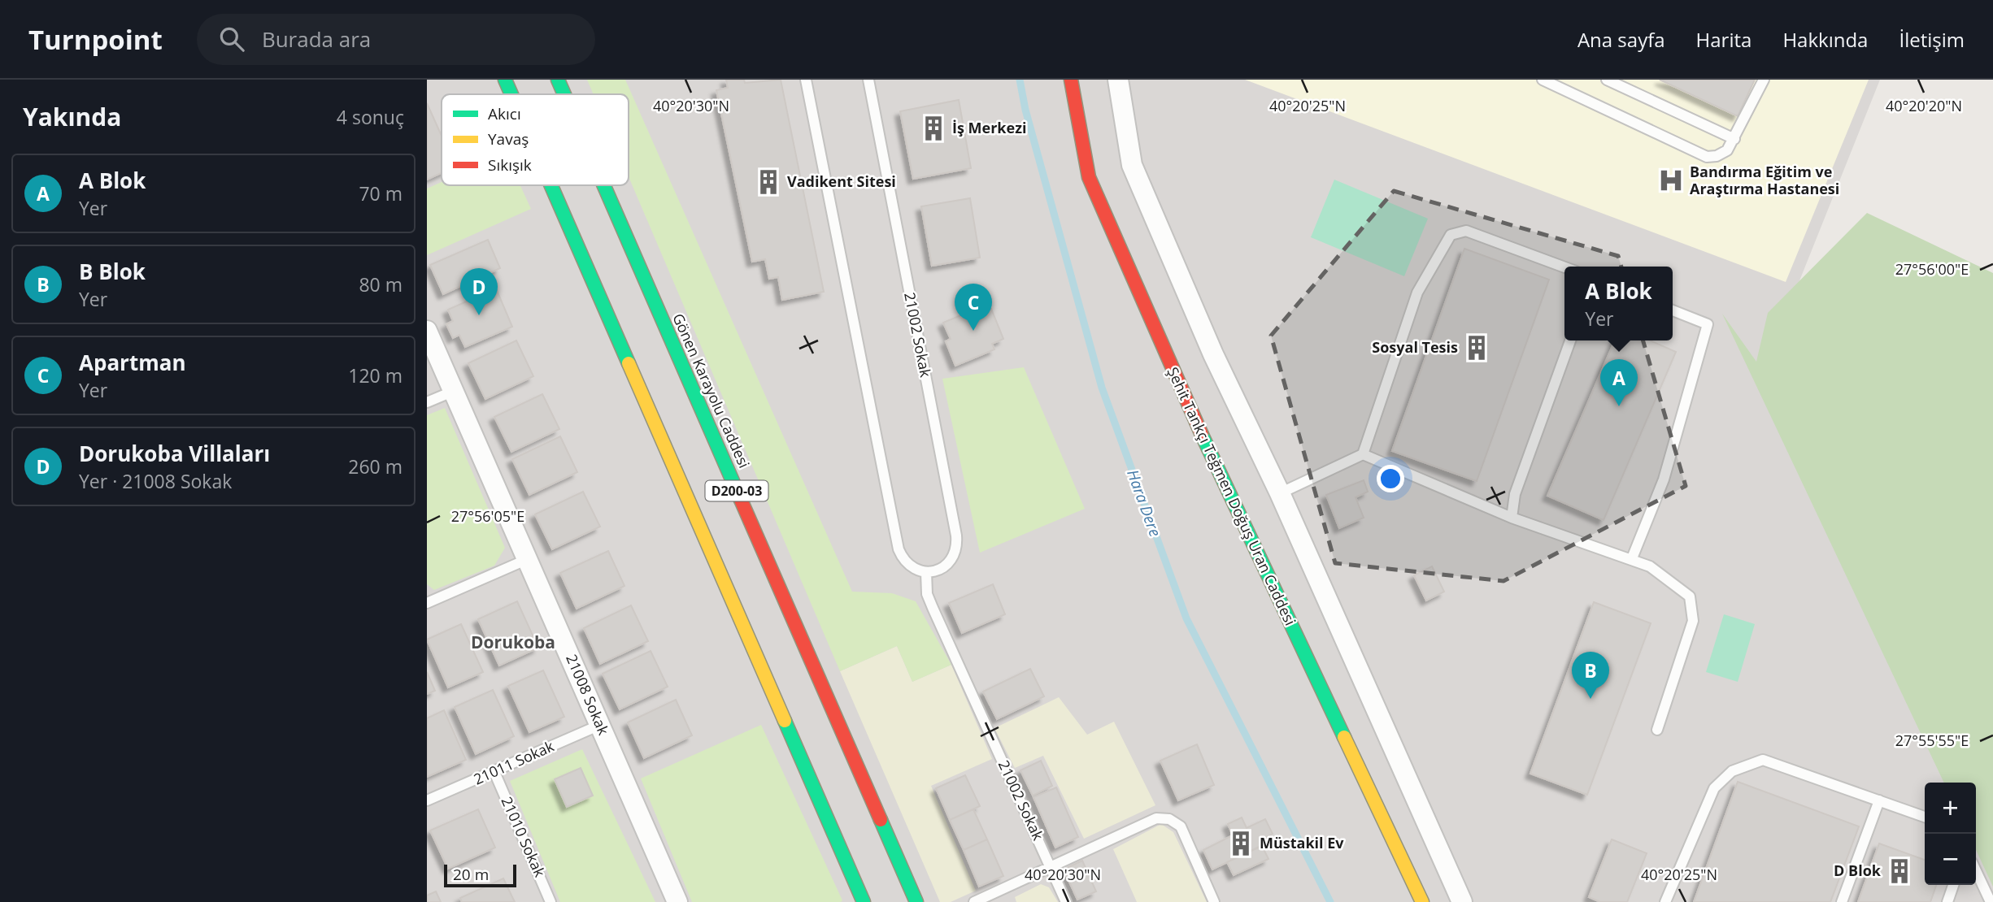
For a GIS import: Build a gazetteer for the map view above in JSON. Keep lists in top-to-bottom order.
{
  "streets": {
    "main road": ["Gönen Karayolu Caddesi", "D200-03", "Şehit Tankçı Teğmen Doğuş Uran Caddesi"],
    "street": ["21008 Sokak"],
    "lane": ["21002 Sokak", "21011 Sokak", "21010 Sokak"]
  },
  "crossings": [
    ["21008 Sokak", "21011 Sokak"],
    ["21011 Sokak", "21010 Sokak"]
  ],
  "districts": ["Dorukoba"],
  "water": ["Hara Dere"],
  "places": {
    "building": [
      "İş Merkezi",
      "Vadikent Sitesi",
      "Sosyal Tesis",
      "Müstakil Ev",
      "D Blok"
    ],
    "hospital": ["Bandırma Eğitim ve Araştırma Hastanesi"]
  },
  "legend": ["Akıcı", "Yavaş", "Sıkışık"],
  "scale_bar": "20 m",
  "page": {
    "header": "Turnpoint",
    "search": "Burada ara",
    "nav": [
      "Ana sayfa",
      "Harita",
      "Hakkında",
      "İletişim"
    ],
    "heading": ["Yakında", "4 sonuç"],
    "list": [
      {
        "mark": "A",
        "name": "A Blok",
        "note": "Yer",
        "value": "70 m"
      },
      {
        "mark": "B",
        "name": "B Blok",
        "note": "Yer",
        "value": "80 m"
      },
      {
        "mark": "C",
        "name": "Apartman",
        "note": "Yer",
        "value": "120 m"
      },
      {
        "mark": "D",
        "name": "Dorukoba Villaları",
        "note": "Yer · 21008 Sokak",
        "value": "260 m"
      }
    ],
    "popup": ["A Blok", "Yer"],
    "pins": [
      "D",
      "C",
      "A",
      "B"
    ],
    "map_buttons": ["+", "−"],
    "scale": "20 m"
  },
  "coordinates": [
    "40°20'30\"N",
    "40°20'25\"N",
    "40°20'20\"N",
    "27°56'00\"E",
    "27°56'05\"E",
    "27°55'55\"E"
  ]
}
